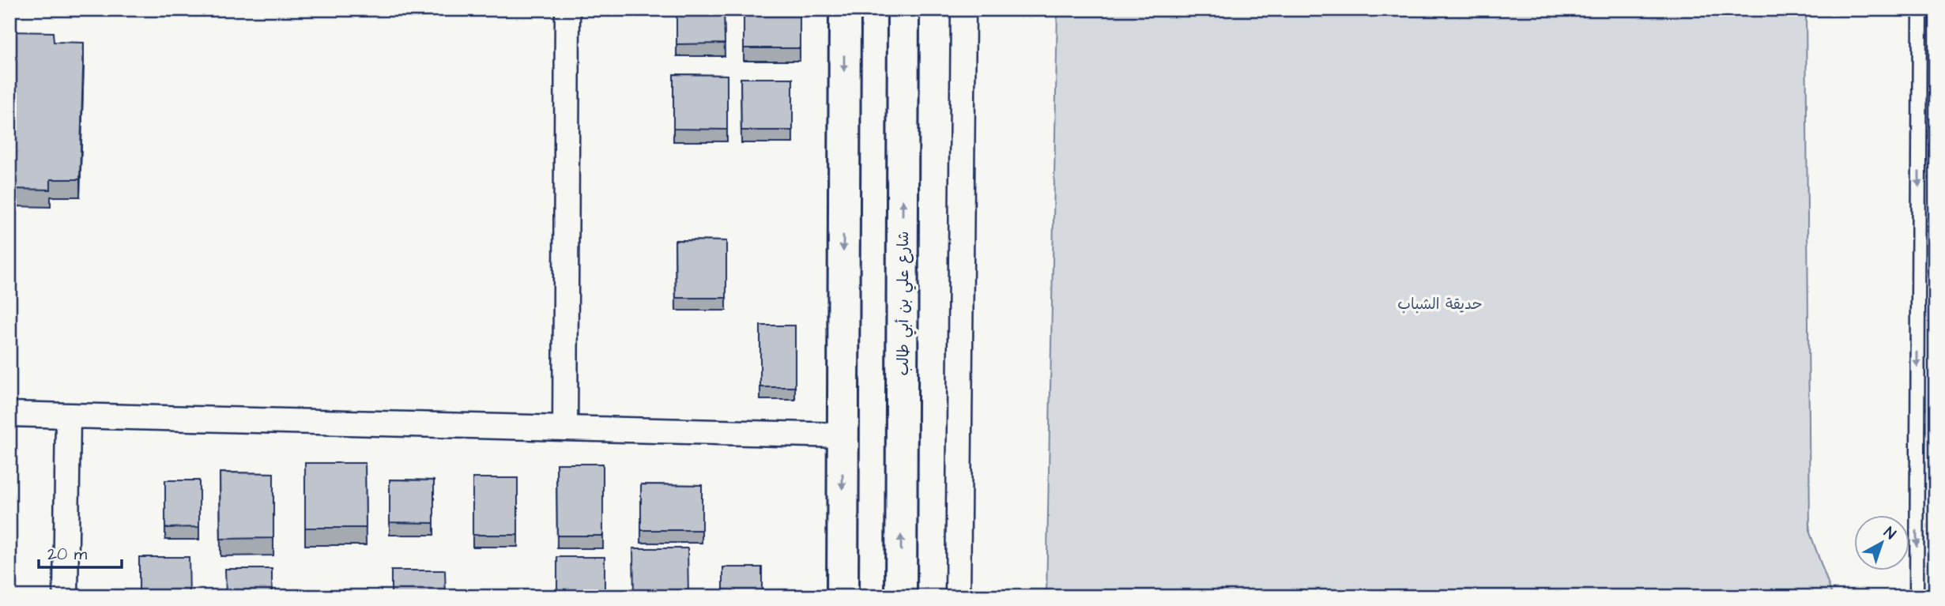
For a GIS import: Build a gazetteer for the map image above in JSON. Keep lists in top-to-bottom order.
{
  "streets": {
    "street": ["شارع علي بن أبي طالب"]
  },
  "parks": ["حديقة الشباب"],
  "scale_bar": "20 m",
  "north": "top right"
}
